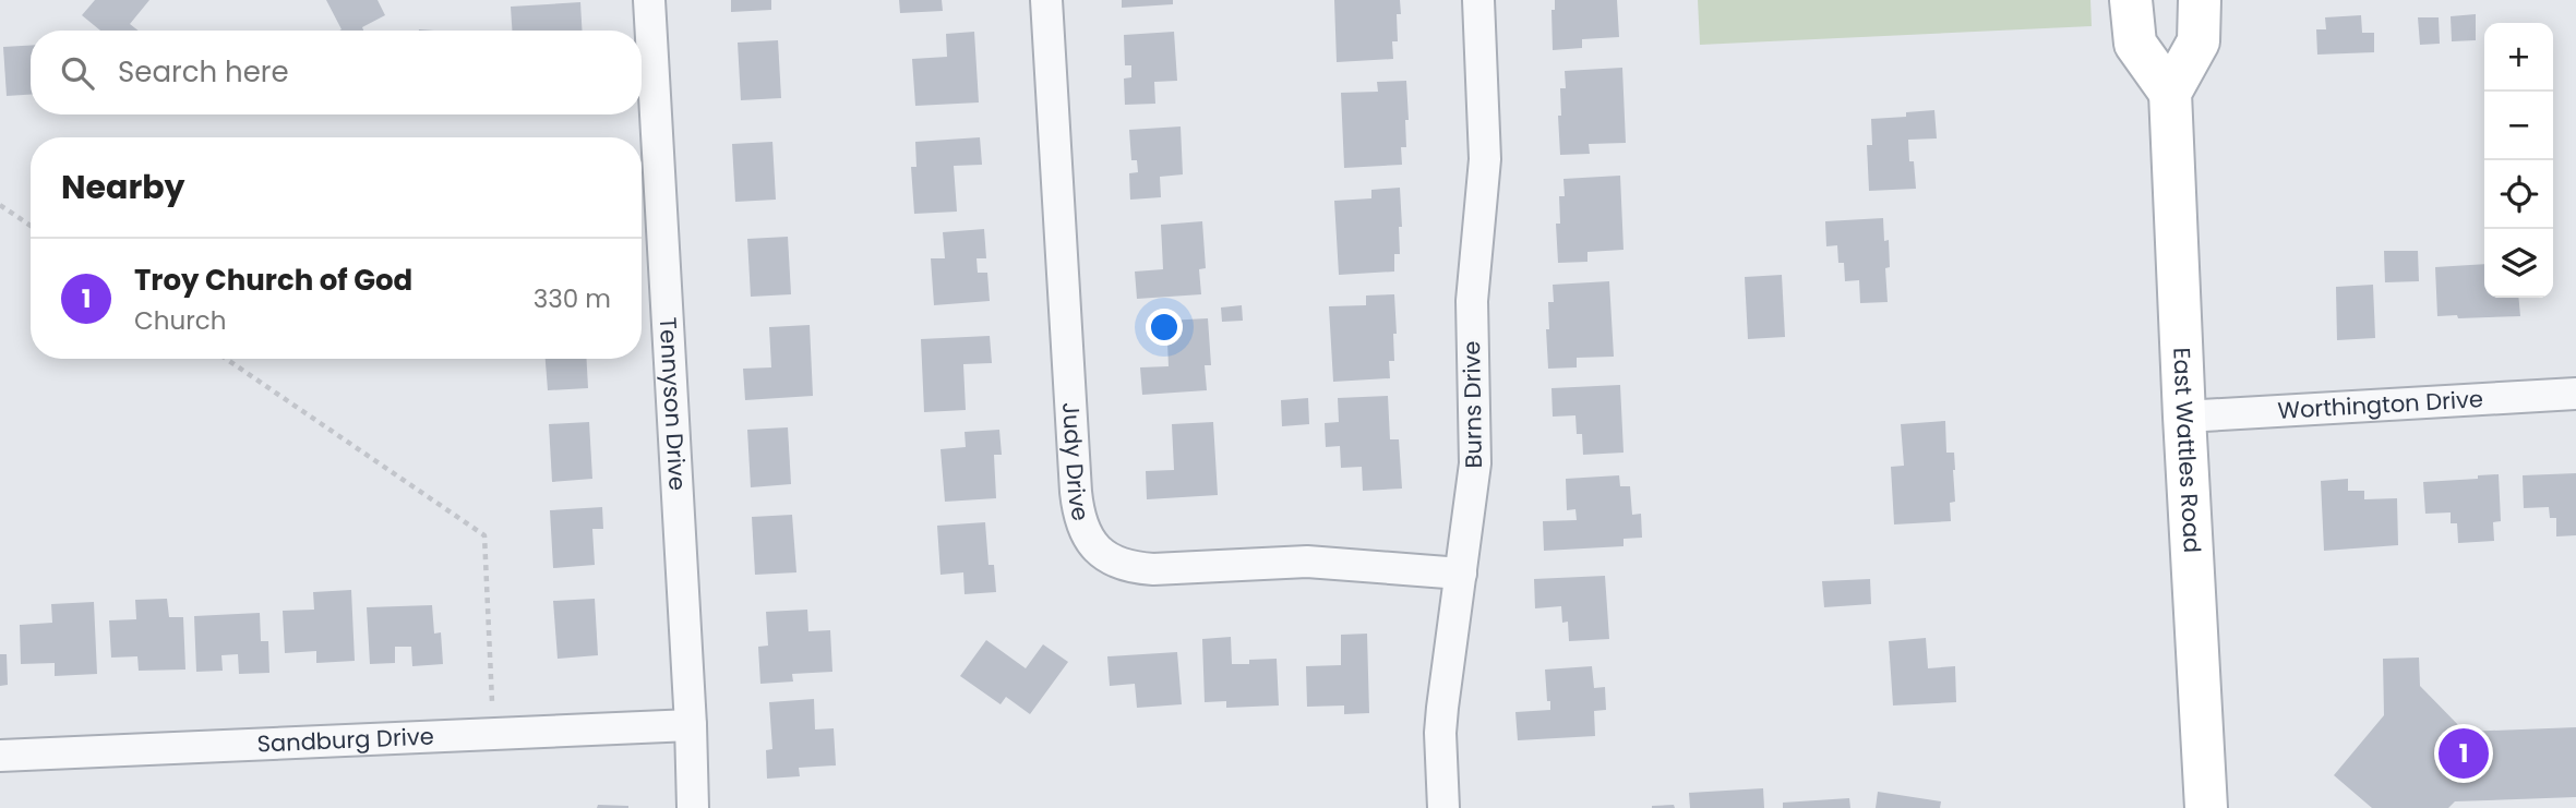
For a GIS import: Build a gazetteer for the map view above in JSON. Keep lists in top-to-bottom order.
{
  "streets": {
    "main road": ["East Wattles Road"],
    "street": [
      "Tennyson Drive",
      "Burns Drive",
      "Worthington Drive",
      "Judy Drive",
      "Sandburg Drive"
    ]
  },
  "crossings": [
    ["Tennyson Drive", "Sandburg Drive"],
    ["Burns Drive", "Judy Drive"],
    ["Worthington Drive", "East Wattles Road"]
  ],
  "page": {
    "map_buttons": ["+", "−"],
    "search": "Search here",
    "heading": "Nearby",
    "list": [
      {
        "mark": "1",
        "name": "Troy Church of God",
        "note": "Church",
        "value": "330 m"
      }
    ],
    "pins": "1"
  }
}
